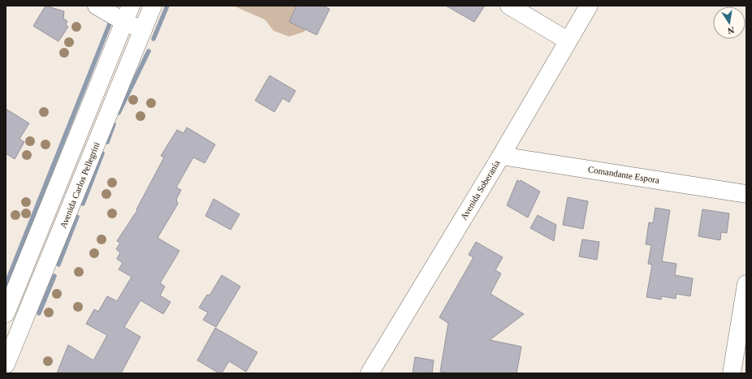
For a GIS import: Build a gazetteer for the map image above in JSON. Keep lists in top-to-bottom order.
{
  "streets": {
    "street": ["Comandante Espora", "Avenida Carlos Pellegrini", "Avenida Soberanía"]
  },
  "crossings": [
    ["Comandante Espora", "Avenida Soberanía"]
  ],
  "north": "bottom"
}
